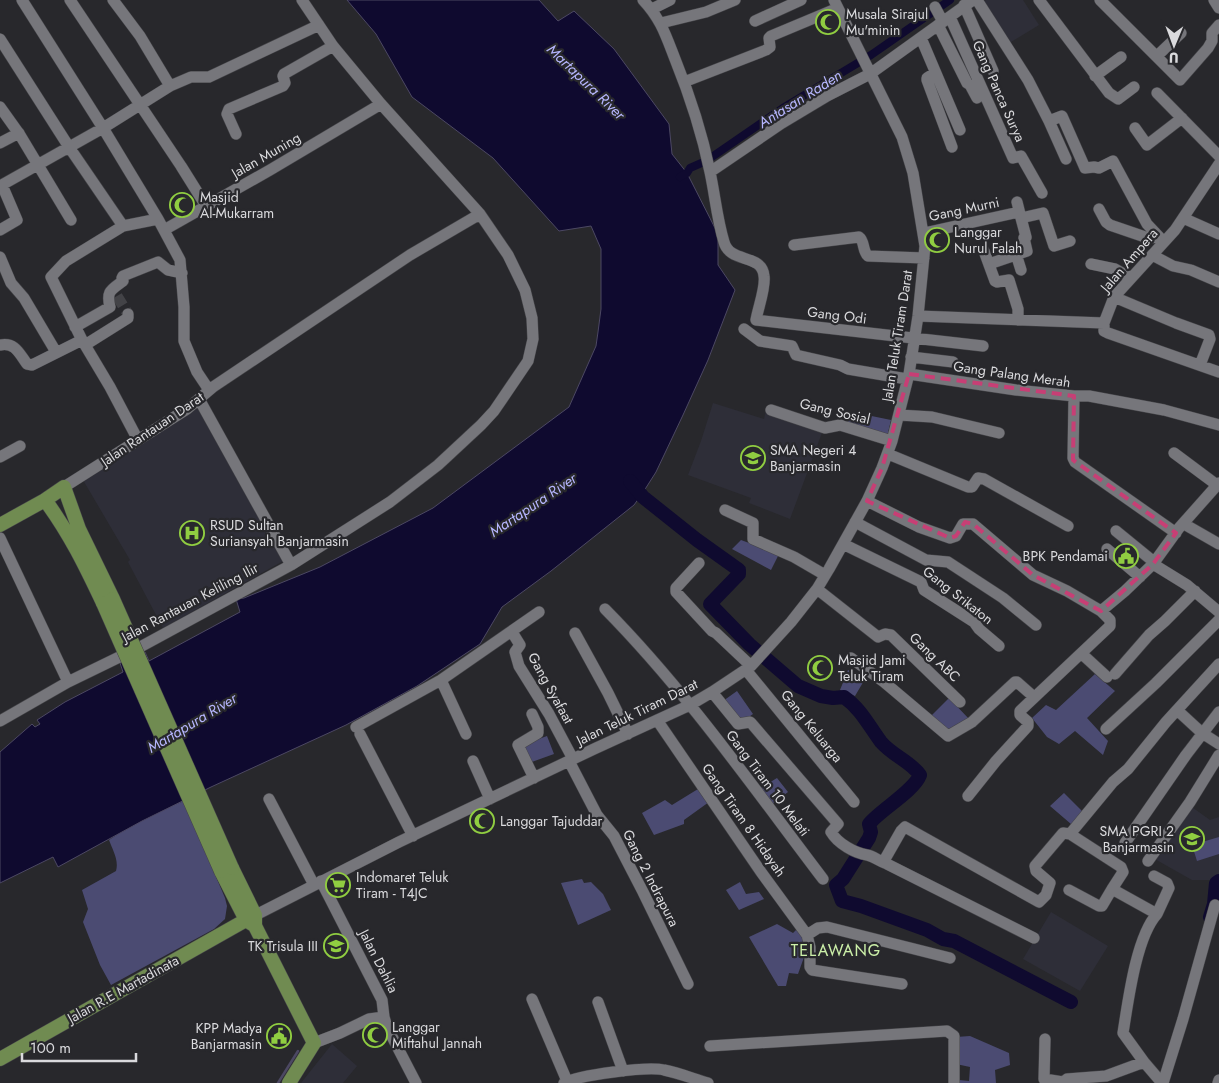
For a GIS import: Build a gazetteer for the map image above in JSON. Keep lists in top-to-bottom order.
{
  "streets": {
    "main road": ["Jalan Rantauan Darat", "Jalan R.E Martadinata"],
    "street": [
      "Gang Panca Surya",
      "Jalan Muning",
      "Gang Murni",
      "Jalan Ampera",
      "Gang Odi",
      "Jalan Teluk Tiram Darat",
      "Gang Palang Merah",
      "Gang Sosial",
      "Gang Srikaton",
      "Jalan Rantauan Keliling Ilir",
      "Gang ABC",
      "Gang Syafaat",
      "Gang Keluarga",
      "Gang Tiram 10 Melati",
      "Gang Tiram 8 Hidayah",
      "Gang 2 Indrapura",
      "Jalan Dahlia"
    ]
  },
  "crossings": [
    ["Jalan Muning", "Jalan Rantauan Keliling Ilir"],
    ["Gang Murni", "Jalan Teluk Tiram Darat"],
    ["Gang Odi", "Jalan Teluk Tiram Darat"],
    ["Jalan Teluk Tiram Darat", "Gang Palang Merah"],
    ["Jalan Teluk Tiram Darat", "Gang Sosial"],
    ["Jalan Teluk Tiram Darat", "Gang Srikaton"],
    ["Jalan Teluk Tiram Darat", "Gang ABC"],
    ["Jalan Teluk Tiram Darat", "Gang Syafaat"],
    ["Jalan Teluk Tiram Darat", "Gang Keluarga"],
    ["Jalan Teluk Tiram Darat", "Gang Tiram 10 Melati"],
    ["Jalan Teluk Tiram Darat", "Gang Tiram 8 Hidayah"],
    ["Jalan Teluk Tiram Darat", "Gang 2 Indrapura"],
    ["Jalan Teluk Tiram Darat", "Jalan Dahlia"],
    ["Jalan Teluk Tiram Darat", "Jalan R.E Martadinata"],
    ["Jalan Rantauan Darat", "Jalan Rantauan Keliling Ilir"],
    ["Gang Syafaat", "Gang 2 Indrapura"]
  ],
  "districts": ["TELAWANG"],
  "water": ["Martapura River", "Antasan Raden"],
  "places": {
    "mosque": [
      "Musala Sirajul Mu'minin",
      "Masjid Al-Mukarram",
      "Langgar Nurul Falah",
      "Masjid Jami Teluk Tiram",
      "Langgar Tajuddar",
      "Langgar Miftahul Jannah"
    ],
    "school or university": ["SMA Negeri 4 Banjarmasin", "SMA PGRI 2 Banjarmasin", "TK Trisula III"],
    "hospital": ["RSUD Sultan Suriansyah Banjarmasin"],
    "public building": ["BPK Pendamai", "KPP Madya Banjarmasin"],
    "supermarket": ["Indomaret Teluk Tiram - T4JC"]
  },
  "scale_bar": "100 m",
  "north": "bottom"
}
